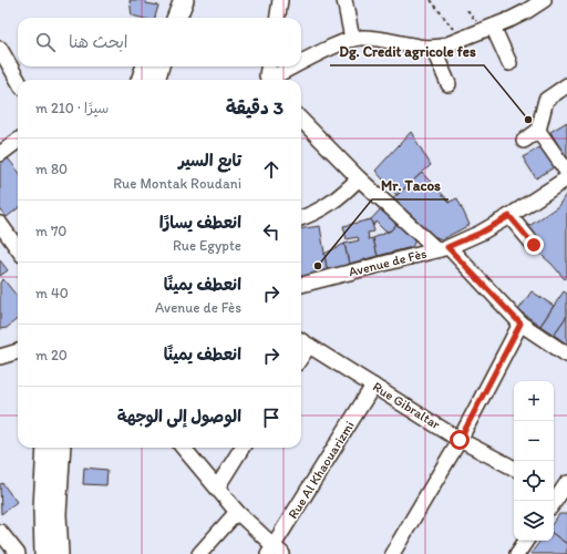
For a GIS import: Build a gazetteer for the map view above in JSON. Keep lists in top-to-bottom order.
{
  "streets": {
    "street": ["Avenue de Fès", "Rue Gibraltar", "Rue Al Khaouarizmi"]
  },
  "crossings": [
    ["Rue Gibraltar", "Rue Al Khaouarizmi"]
  ],
  "places": ["Dg. Credit agricole fes", "Mr. Tacos"],
  "page": {
    "search": "ابحث هنا",
    "heading": ["3 دقيقة", "سيرًا · 210 m"],
    "list": [
      ["تابع السير", "Rue Montak Roudani", "80 m"],
      ["انعطف يسارًا", "Rue Egypte", "70 m"],
      ["انعطف يمينًا", "Avenue de Fès", "40 m"],
      ["انعطف يمينًا", "20 m"],
      "الوصول إلى الوجهة"
    ],
    "map_buttons": ["+", "−"]
  }
}
